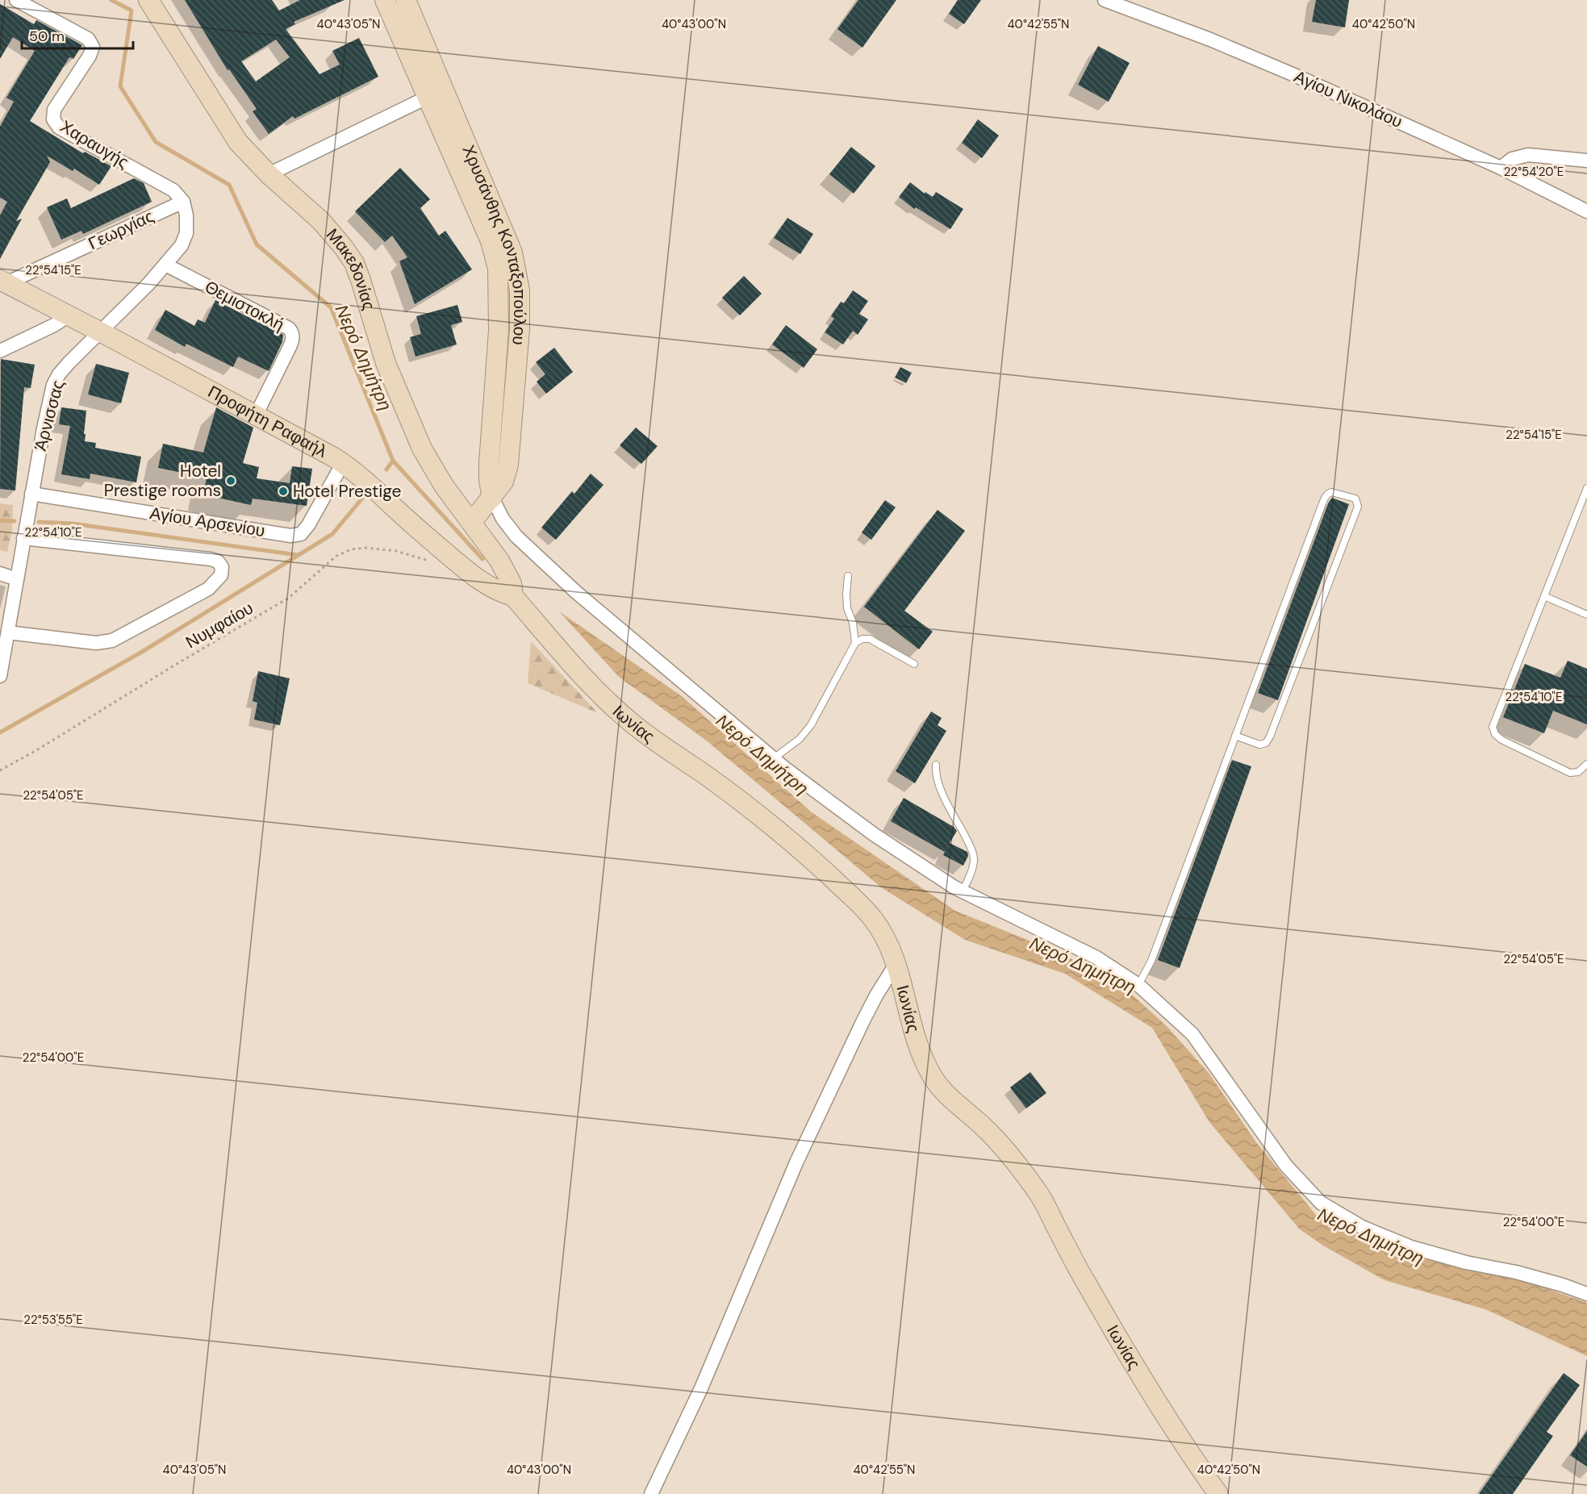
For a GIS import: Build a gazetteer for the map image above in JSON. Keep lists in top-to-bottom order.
{
  "streets": {
    "street": [
      "Αγίου Νικολάου",
      "Χαραυγής",
      "Γεωργίας",
      "Χρυσάνθης Κονταξοπούλου",
      "Μακεδονίας",
      "Θεμιστοκλή",
      "Άρνισσας",
      "Προφήτη Ραφαήλ",
      "Αγίου Αρσενίου",
      "Ιωνίας"
    ],
    "path": ["Νυμφαίου"]
  },
  "crossings": [
    ["Χαραυγής", "Γεωργίας"],
    ["Χαραυγής", "Άρνισσας"],
    ["Γεωργίας", "Άρνισσας"],
    ["Γεωργίας", "Προφήτη Ραφαήλ"],
    ["Χρυσάνθης Κονταξοπούλου", "Μακεδονίας"],
    ["Μακεδονίας", "Προφήτη Ραφαήλ"],
    ["Μακεδονίας", "Ιωνίας"],
    ["Θεμιστοκλή", "Άρνισσας"],
    ["Θεμιστοκλή", "Προφήτη Ραφαήλ"],
    ["Άρνισσας", "Προφήτη Ραφαήλ"],
    ["Άρνισσας", "Αγίου Αρσενίου"],
    ["Προφήτη Ραφαήλ", "Αγίου Αρσενίου"],
    ["Προφήτη Ραφαήλ", "Ιωνίας"]
  ],
  "water": ["Νερό Δημήτρη"],
  "places": ["Hotel Prestige rooms", "Hotel Prestige"],
  "scale_bar": "50 m",
  "coordinates": [
    "40°43'05\"N",
    "40°43'00\"N",
    "40°42'55\"N",
    "40°42'50\"N",
    "22°54'20\"E",
    "22°54'15\"E",
    "22°54'10\"E",
    "22°54'05\"E",
    "22°54'00\"E",
    "22°53'55\"E"
  ]
}
